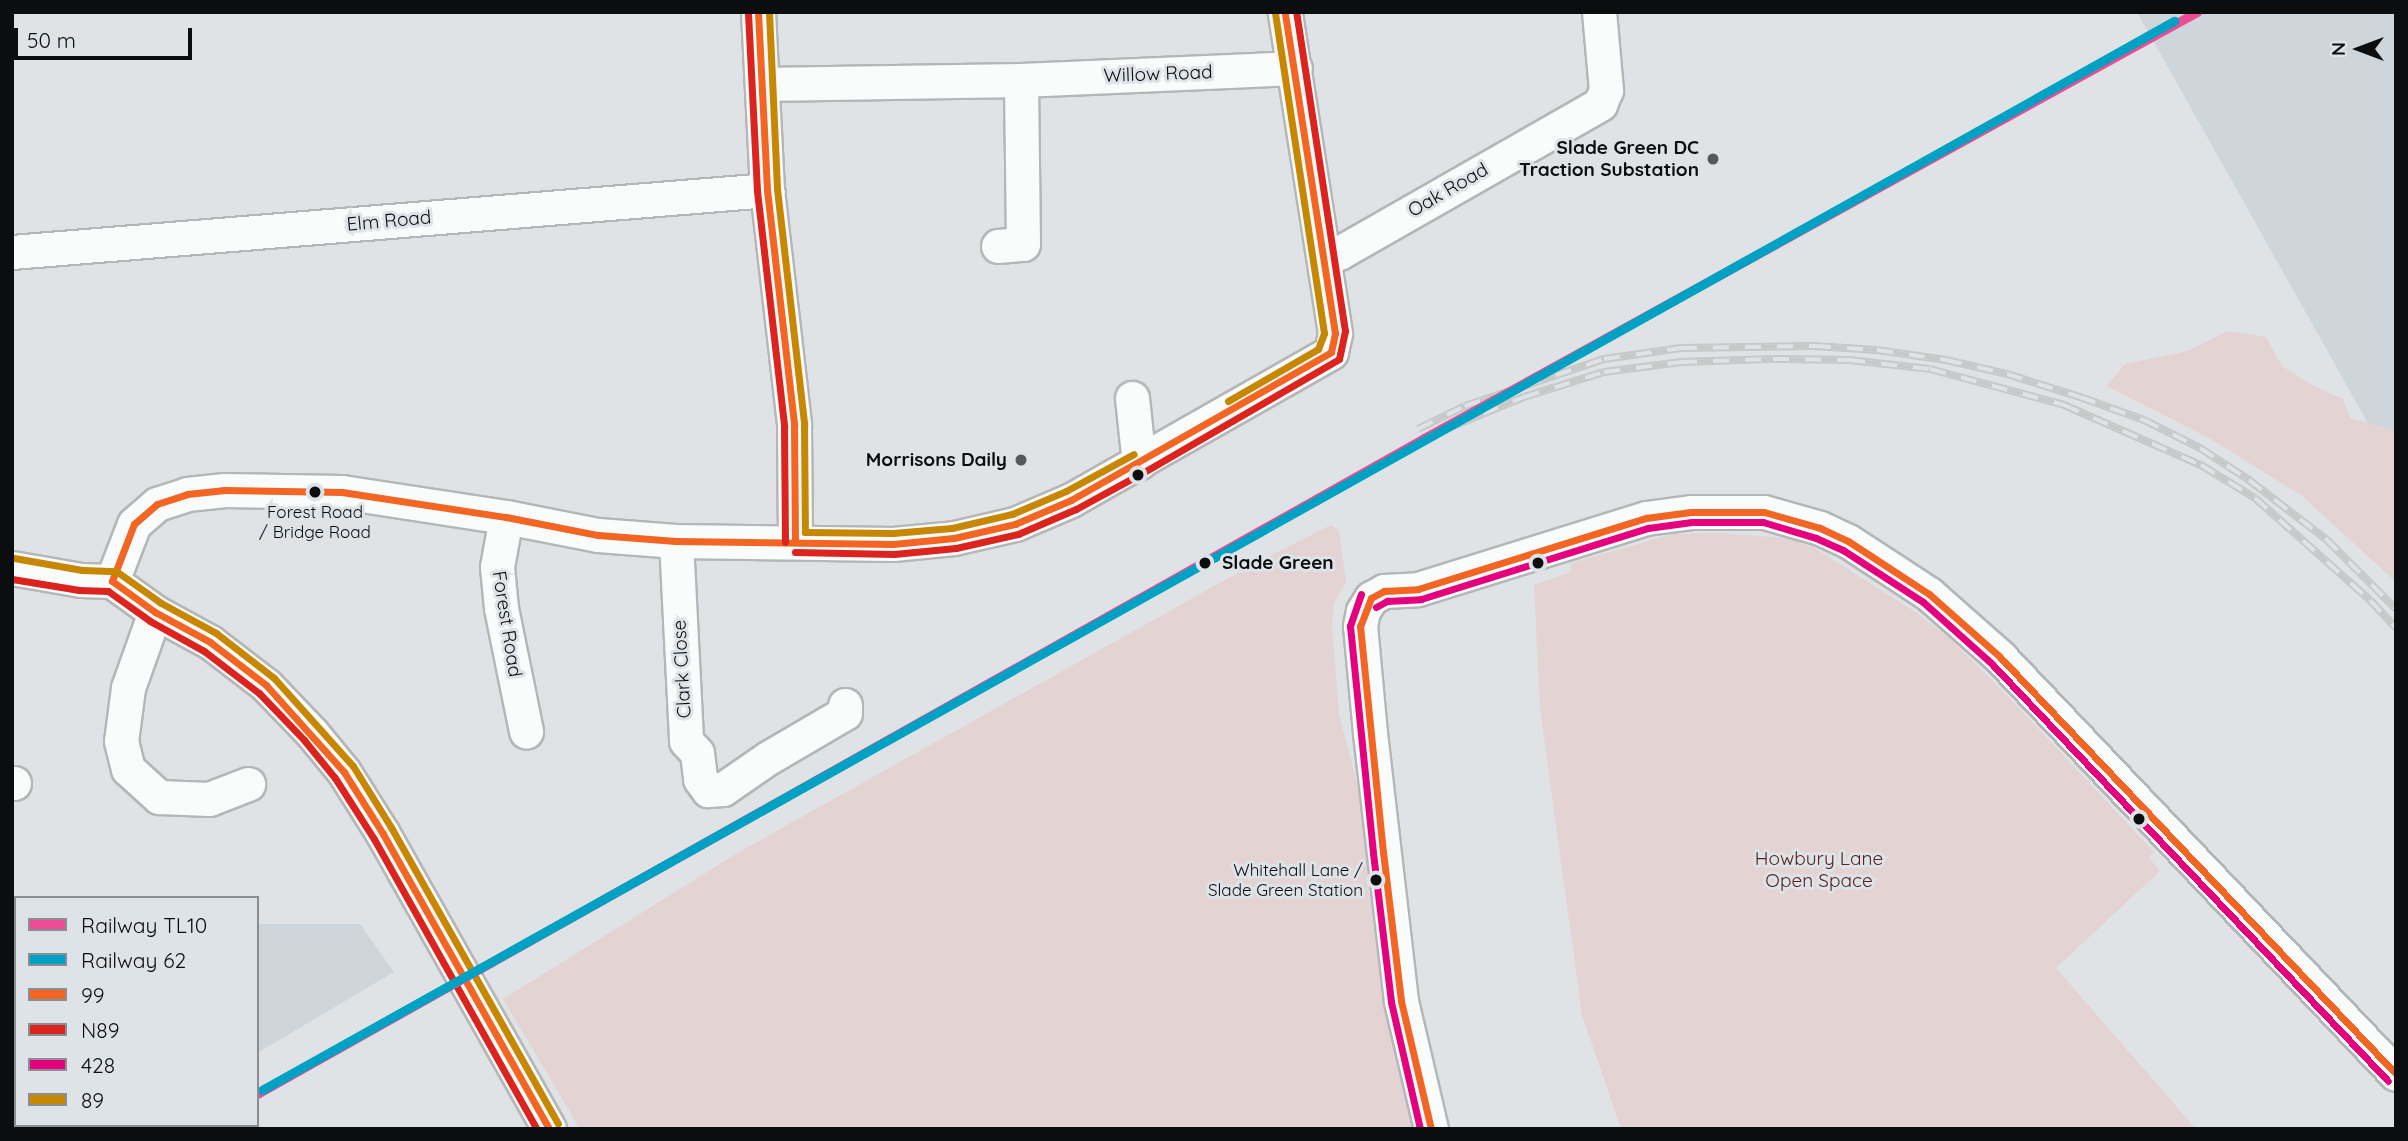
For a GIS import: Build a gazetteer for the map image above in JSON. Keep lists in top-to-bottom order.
{
  "streets": {
    "street": [
      "Willow Road",
      "Oak Road",
      "Elm Road",
      "Forest Road",
      "Clark Close"
    ]
  },
  "parks": ["Howbury Lane Open Space"],
  "places": [
    "Slade Green DC Traction Substation",
    "Morrisons Daily",
    "Forest Road / Bridge Road",
    "Slade Green",
    "Whitehall Lane / Slade Green Station"
  ],
  "lines": [
    "rail line TL10",
    "transit line 99",
    "transit line N89",
    "transit line 89",
    "rail line 62",
    "transit line 428"
  ],
  "legend": [
    "Railway TL10",
    "Railway 62",
    "99",
    "N89",
    "428",
    "89"
  ],
  "scale_bar": "50 m",
  "north": "left"
}
